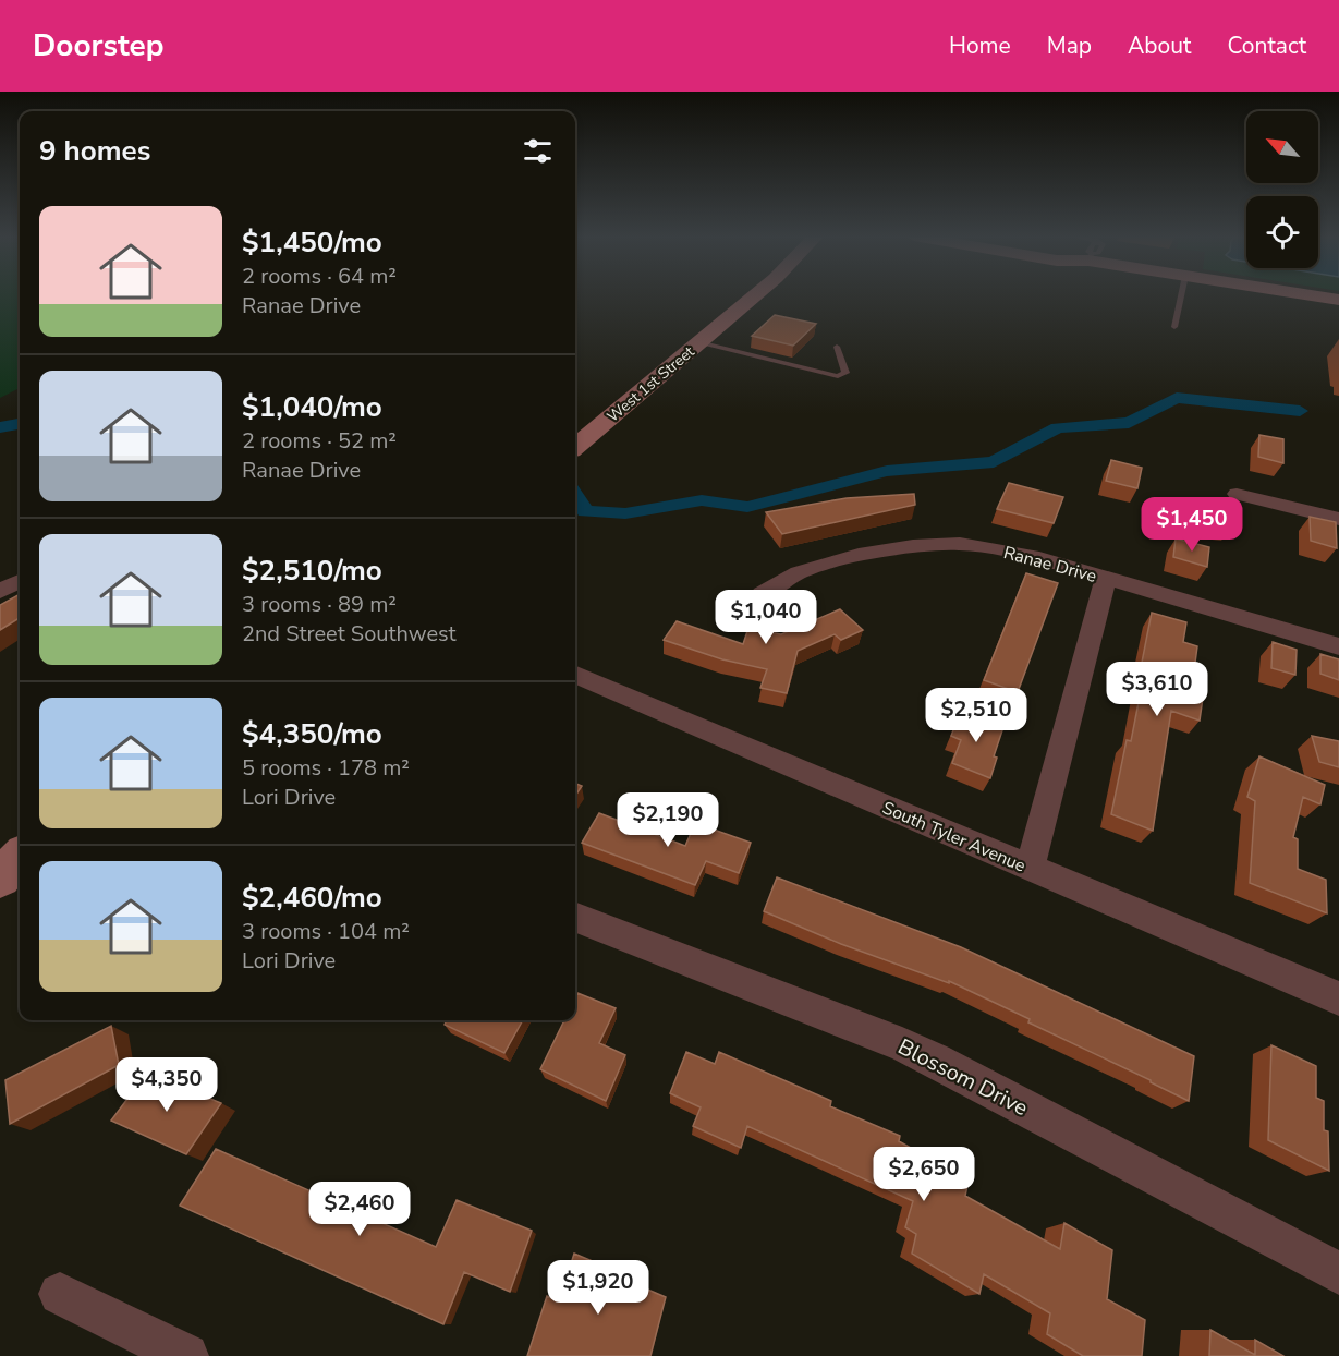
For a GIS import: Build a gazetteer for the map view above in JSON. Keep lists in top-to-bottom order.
{
  "streets": {
    "main road": ["West 1st Street"],
    "street": ["Ranae Drive", "South Tyler Avenue", "Blossom Drive"]
  },
  "north": "top left",
  "page": {
    "header": "Doorstep",
    "nav": [
      "Home",
      "Map",
      "About",
      "Contact"
    ],
    "heading": "9 homes",
    "list": [
      {
        "name": "$1,450/mo",
        "note": "2 rooms · 64 m² · Ranae Drive"
      },
      {
        "name": "$1,040/mo",
        "note": "2 rooms · 52 m² · Ranae Drive"
      },
      {
        "name": "$2,510/mo",
        "note": "3 rooms · 89 m² · 2nd Street Southwest"
      },
      {
        "name": "$4,350/mo",
        "note": "5 rooms · 178 m² · Lori Drive"
      },
      {
        "name": "$2,460/mo",
        "note": "3 rooms · 104 m² · Lori Drive"
      }
    ],
    "price": [
      "$1,450",
      "$1,040",
      "$3,610",
      "$2,510",
      "$2,190",
      "$4,350",
      "$2,650",
      "$2,460",
      "$1,920"
    ]
  }
}
